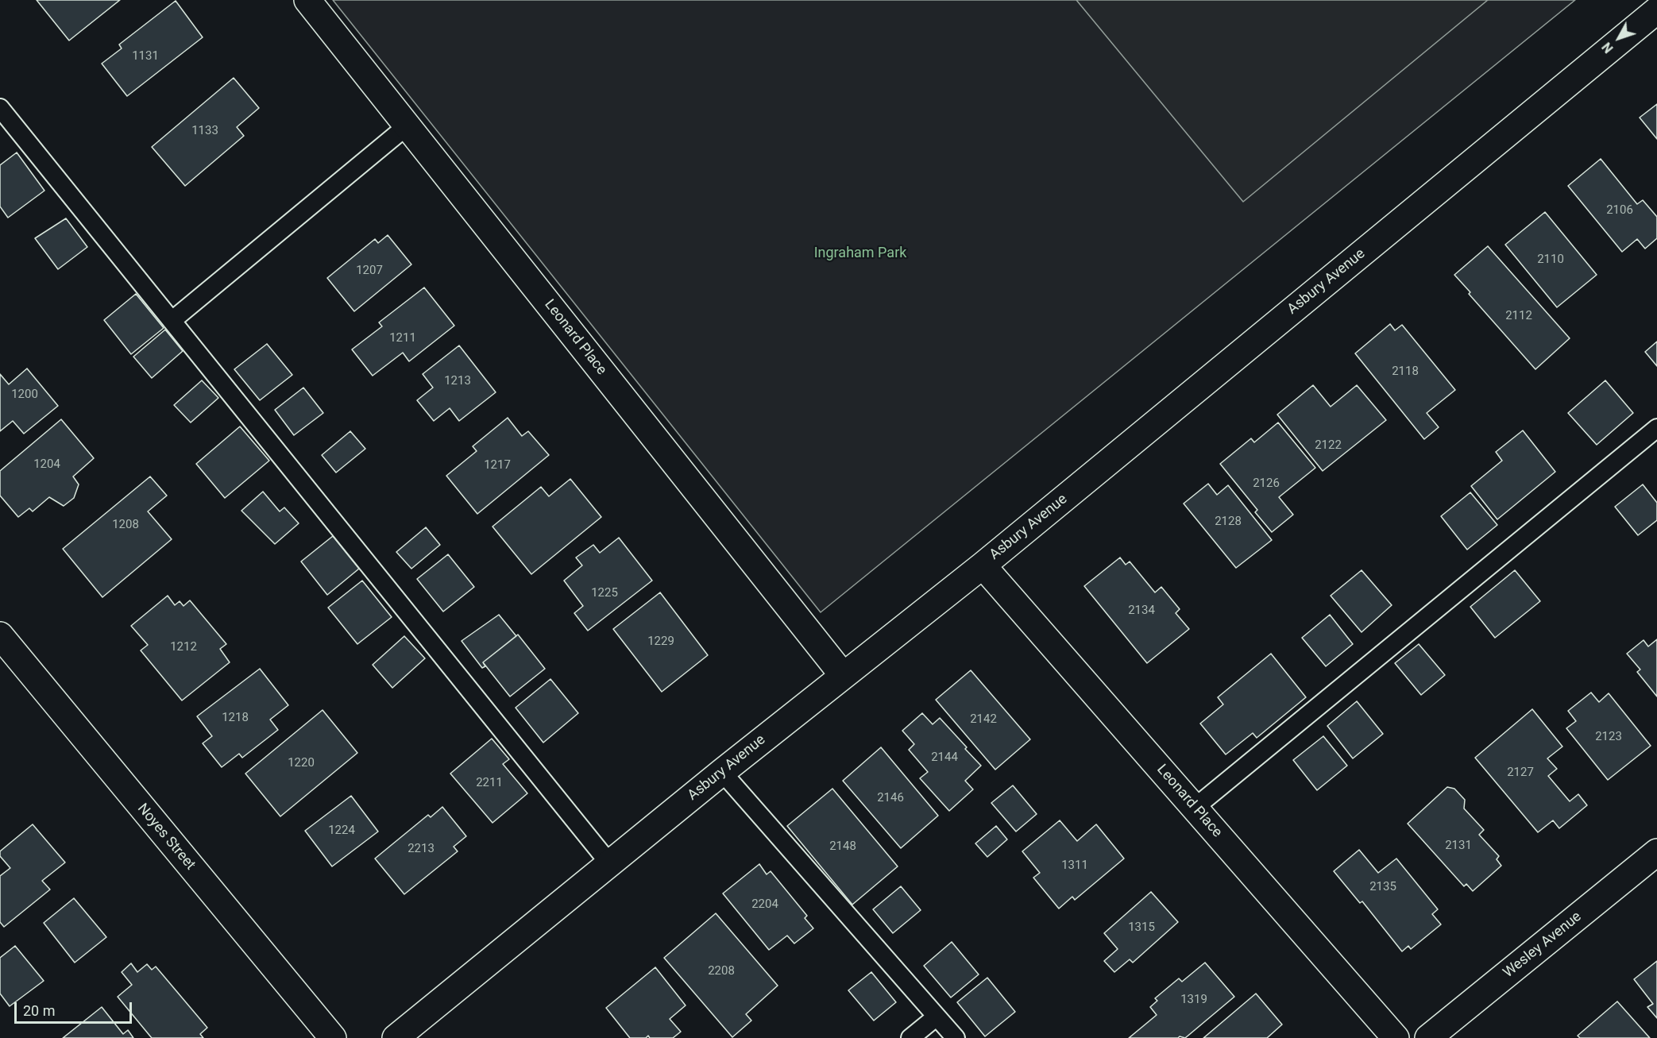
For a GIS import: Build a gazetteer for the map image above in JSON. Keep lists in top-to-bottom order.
{
  "streets": {
    "street": [
      "Asbury Avenue",
      "Leonard Place",
      "Noyes Street",
      "Wesley Avenue"
    ]
  },
  "crossings": [
    ["Asbury Avenue", "Leonard Place"]
  ],
  "parks": ["Ingraham Park"],
  "house_numbers": [
    "1131",
    "1133",
    "2106",
    "2110",
    "1207",
    "2112",
    "1211",
    "2118",
    "1213",
    "1200",
    "2122",
    "1204",
    "1217",
    "2126",
    "2128",
    "1208",
    "1225",
    "2134",
    "1229",
    "1212",
    "1218",
    "2142",
    "2123",
    "2144",
    "1220",
    "2127",
    "2211",
    "2146",
    "1224",
    "2131",
    "2148",
    "2213",
    "1311",
    "2135",
    "2204",
    "1315",
    "2208",
    "1319"
  ],
  "scale_bar": "20 m",
  "north": "bottom left"
}
